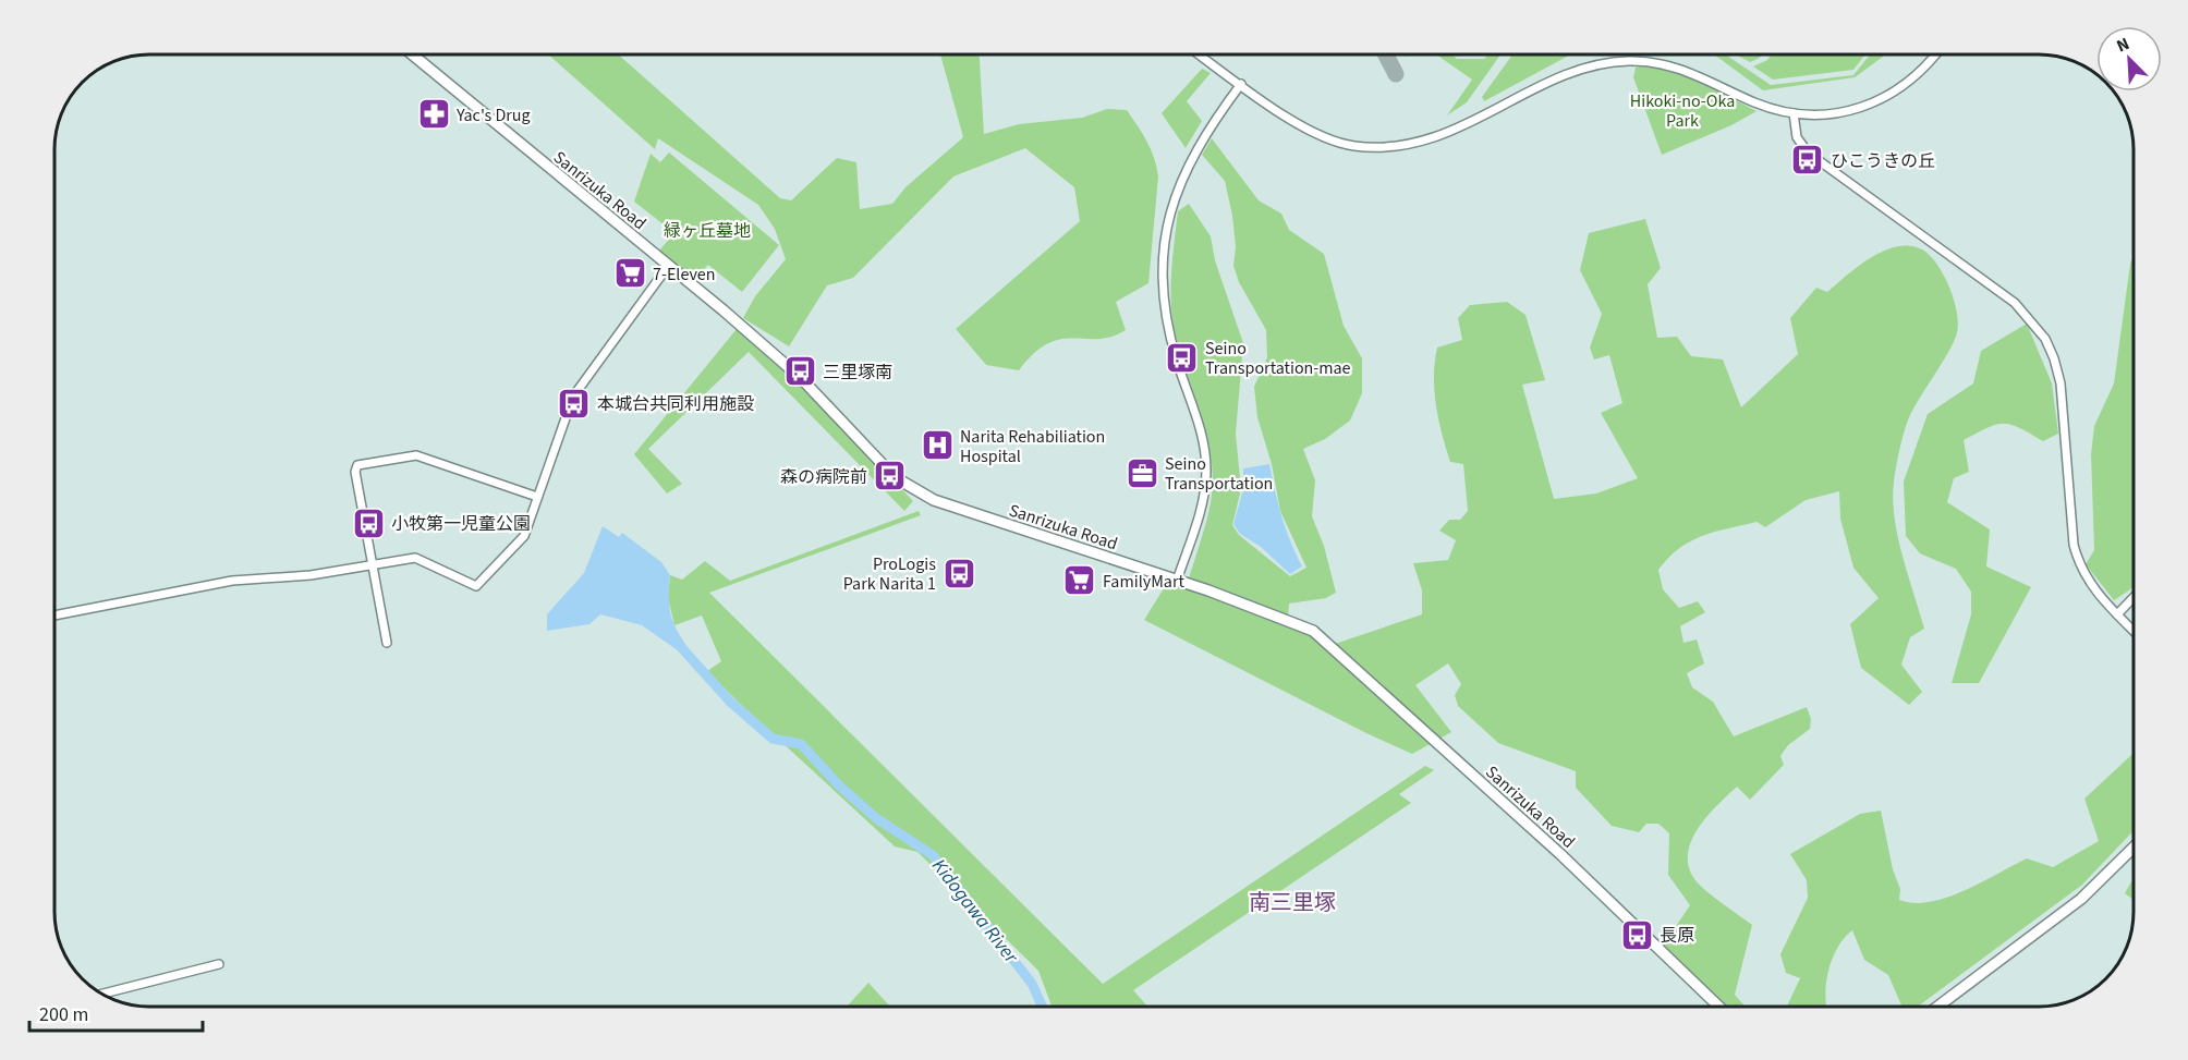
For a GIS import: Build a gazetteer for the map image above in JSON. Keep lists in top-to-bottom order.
{
  "streets": {
    "main road": ["Sanrizuka Road"]
  },
  "districts": ["南三里塚"],
  "water": ["Kidogawa River"],
  "parks": ["Hikoki-no-Oka Park", "緑ヶ丘墓地"],
  "places": {
    "pharmacy": ["Yac's Drug"],
    "bus stop": [
      "ひこうきの丘",
      "Seino Transportation-mae",
      "三里塚南",
      "本城台共同利用施設",
      "森の病院前",
      "小牧第一児童公園",
      "ProLogis Park Narita 1",
      "長原"
    ],
    "supermarket": ["7-Eleven", "FamilyMart"],
    "hospital": ["Narita Rehabiliation Hospital"],
    "office": ["Seino Transportation"]
  },
  "scale_bar": "200 m",
  "north": "top left"
}
